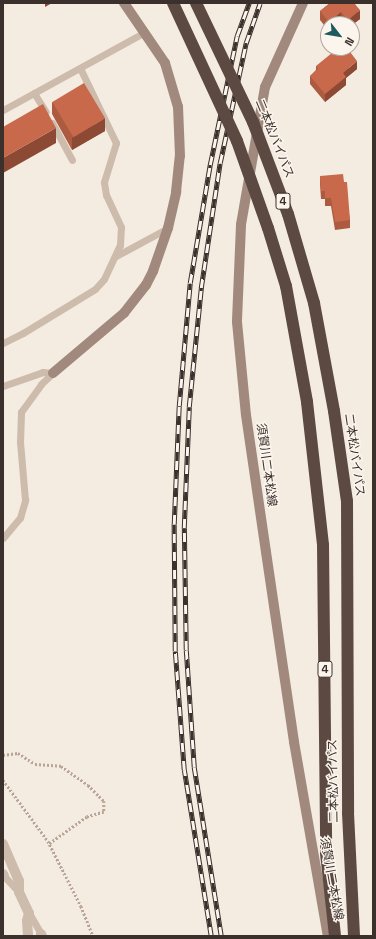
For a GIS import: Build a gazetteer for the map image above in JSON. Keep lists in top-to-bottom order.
{
  "streets": {
    "highway": ["二本松バイパス", "4"],
    "main road": ["須賀川二本松線"]
  },
  "north": "bottom right"
}
